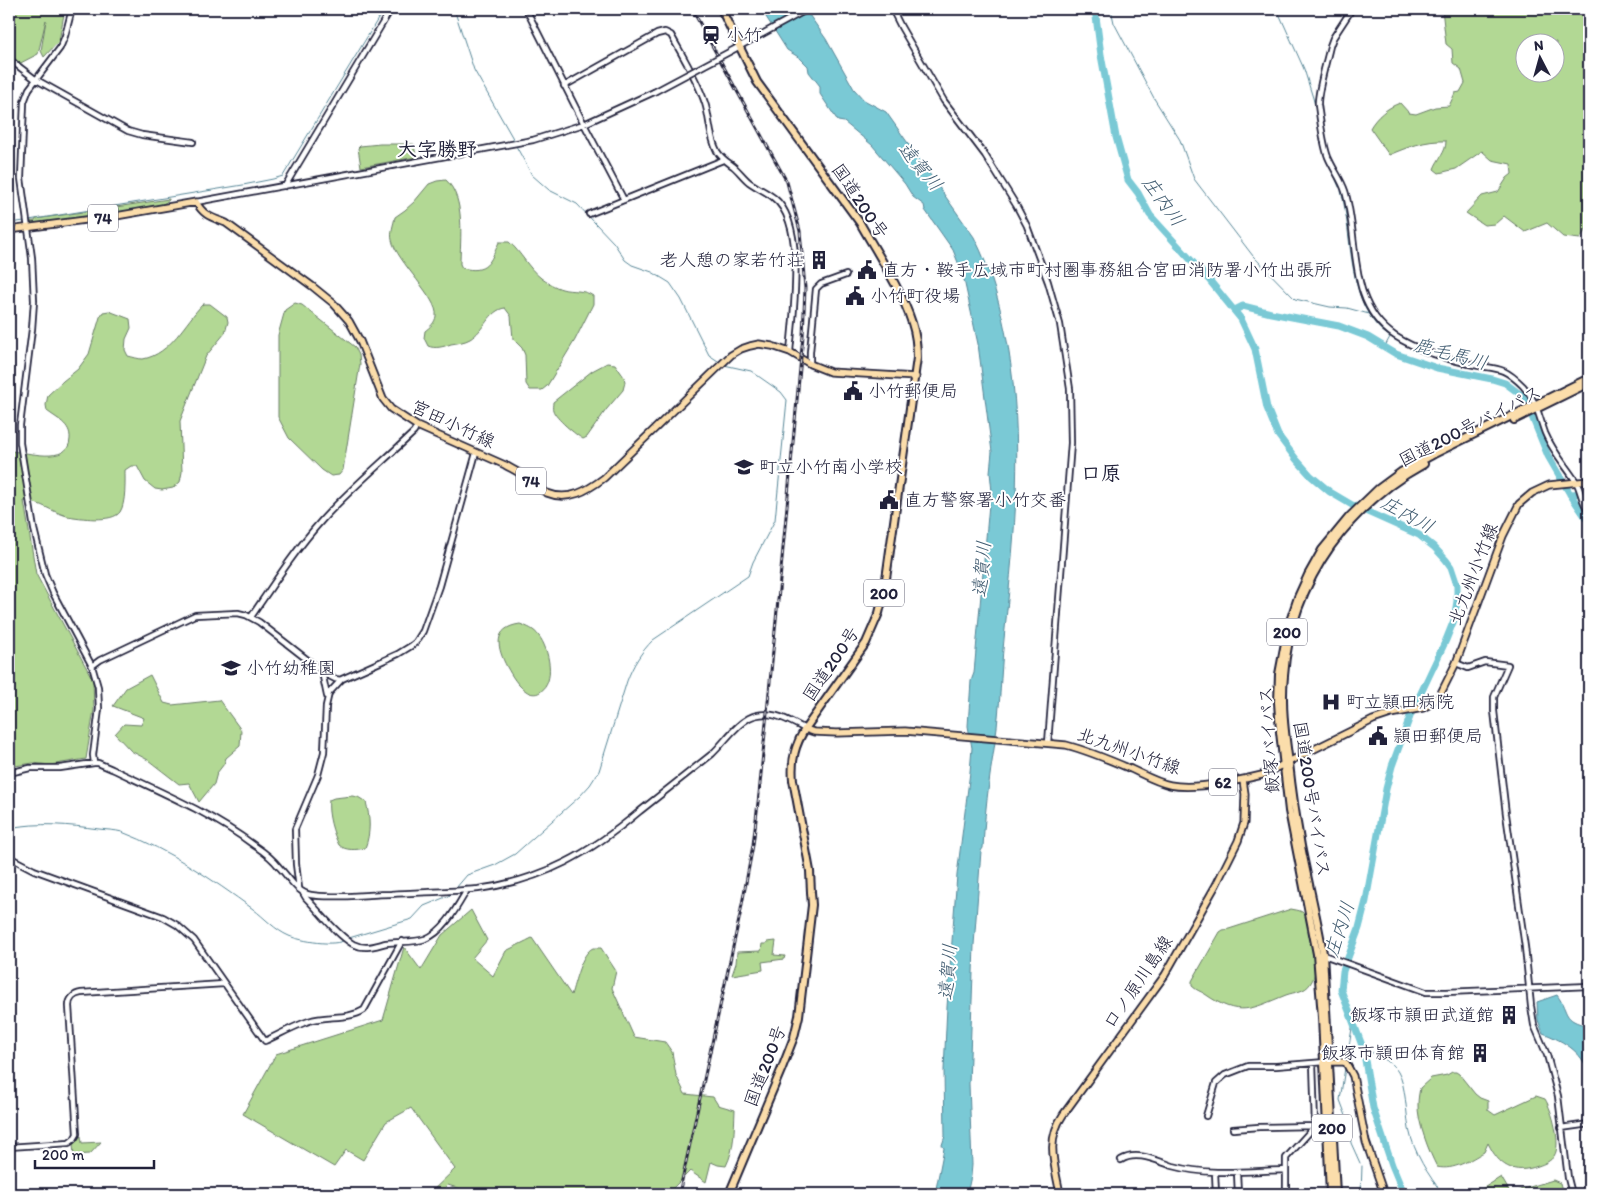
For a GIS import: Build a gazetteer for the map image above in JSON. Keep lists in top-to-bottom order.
{
  "streets": {
    "highway": ["国道200号", "国道200号バイパス", "200"],
    "main road": [
      "74",
      "宮田小竹線",
      "北九州小竹線",
      "62",
      "口ノ原川島線"
    ]
  },
  "crossings": [
    ["国道200号", "宮田小竹線"],
    ["国道200号", "北九州小竹線"],
    ["74", "宮田小竹線"],
    ["国道200号バイパス", "北九州小竹線"],
    ["国道200号バイパス", "200"],
    ["北九州小竹線", "口ノ原川島線"]
  ],
  "districts": ["大字勝野", "口原"],
  "water": ["遠賀川", "庄内川", "鹿毛馬川"],
  "places": {
    "station": ["小竹"],
    "building": ["老人憩の家若竹荘", "飯塚市頴田武道館", "飯塚市頴田体育館"],
    "public building": [
      "直方・鞍手広域市町村圏事務組合宮田消防署小竹出張所",
      "小竹町役場",
      "小竹郵便局",
      "直方警察署小竹交番",
      "頴田郵便局"
    ],
    "school or university": ["町立小竹南小学校", "小竹幼稚園"],
    "hospital": ["町立頴田病院"]
  },
  "scale_bar": "200 m",
  "north": "top"
}
